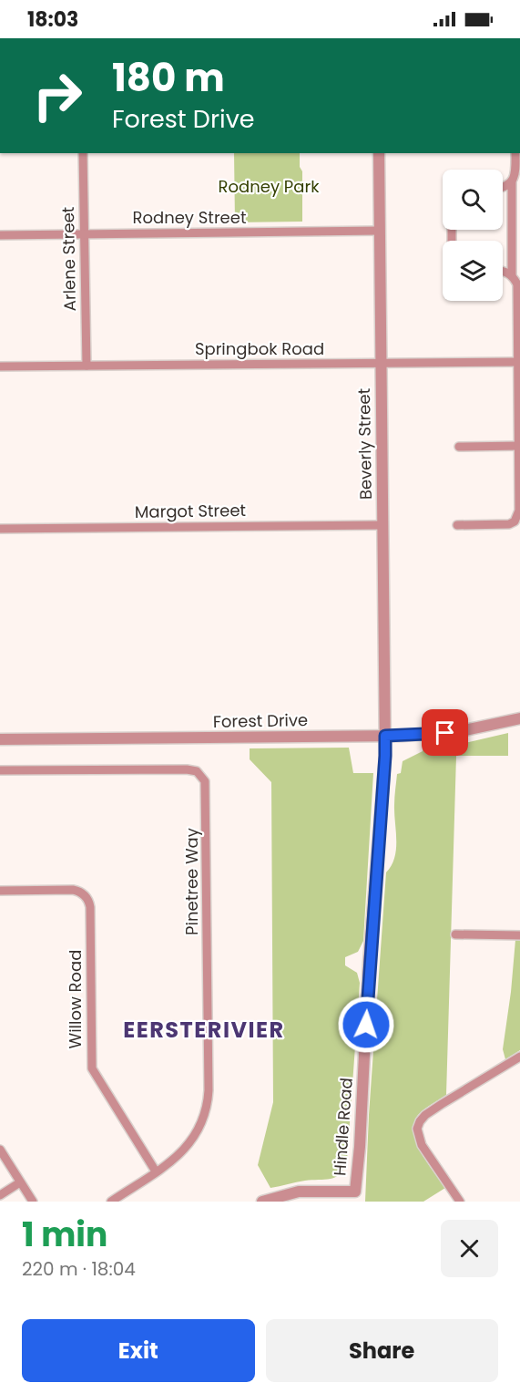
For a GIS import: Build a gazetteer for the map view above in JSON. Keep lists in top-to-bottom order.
{
  "streets": {
    "street": [
      "Rodney Street",
      "Arlene Street",
      "Springbok Road",
      "Beverly Street",
      "Margot Street",
      "Forest Drive",
      "Pinetree Way",
      "Willow Road",
      "Hindle Road"
    ]
  },
  "crossings": [
    ["Rodney Street", "Arlene Street"],
    ["Rodney Street", "Beverly Street"],
    ["Arlene Street", "Springbok Road"],
    ["Springbok Road", "Beverly Street"],
    ["Beverly Street", "Margot Street"],
    ["Beverly Street", "Forest Drive"],
    ["Beverly Street", "Hindle Road"],
    ["Forest Drive", "Hindle Road"],
    ["Pinetree Way", "Willow Road"]
  ],
  "districts": ["EERSTERIVIER"],
  "parks": ["Rodney Park"],
  "page": {
    "status": "18:03",
    "turn": ["180 m", "Forest Drive"],
    "heading": ["1 min", "220 m · 18:04"],
    "buttons": ["Exit", "Share"]
  }
}
